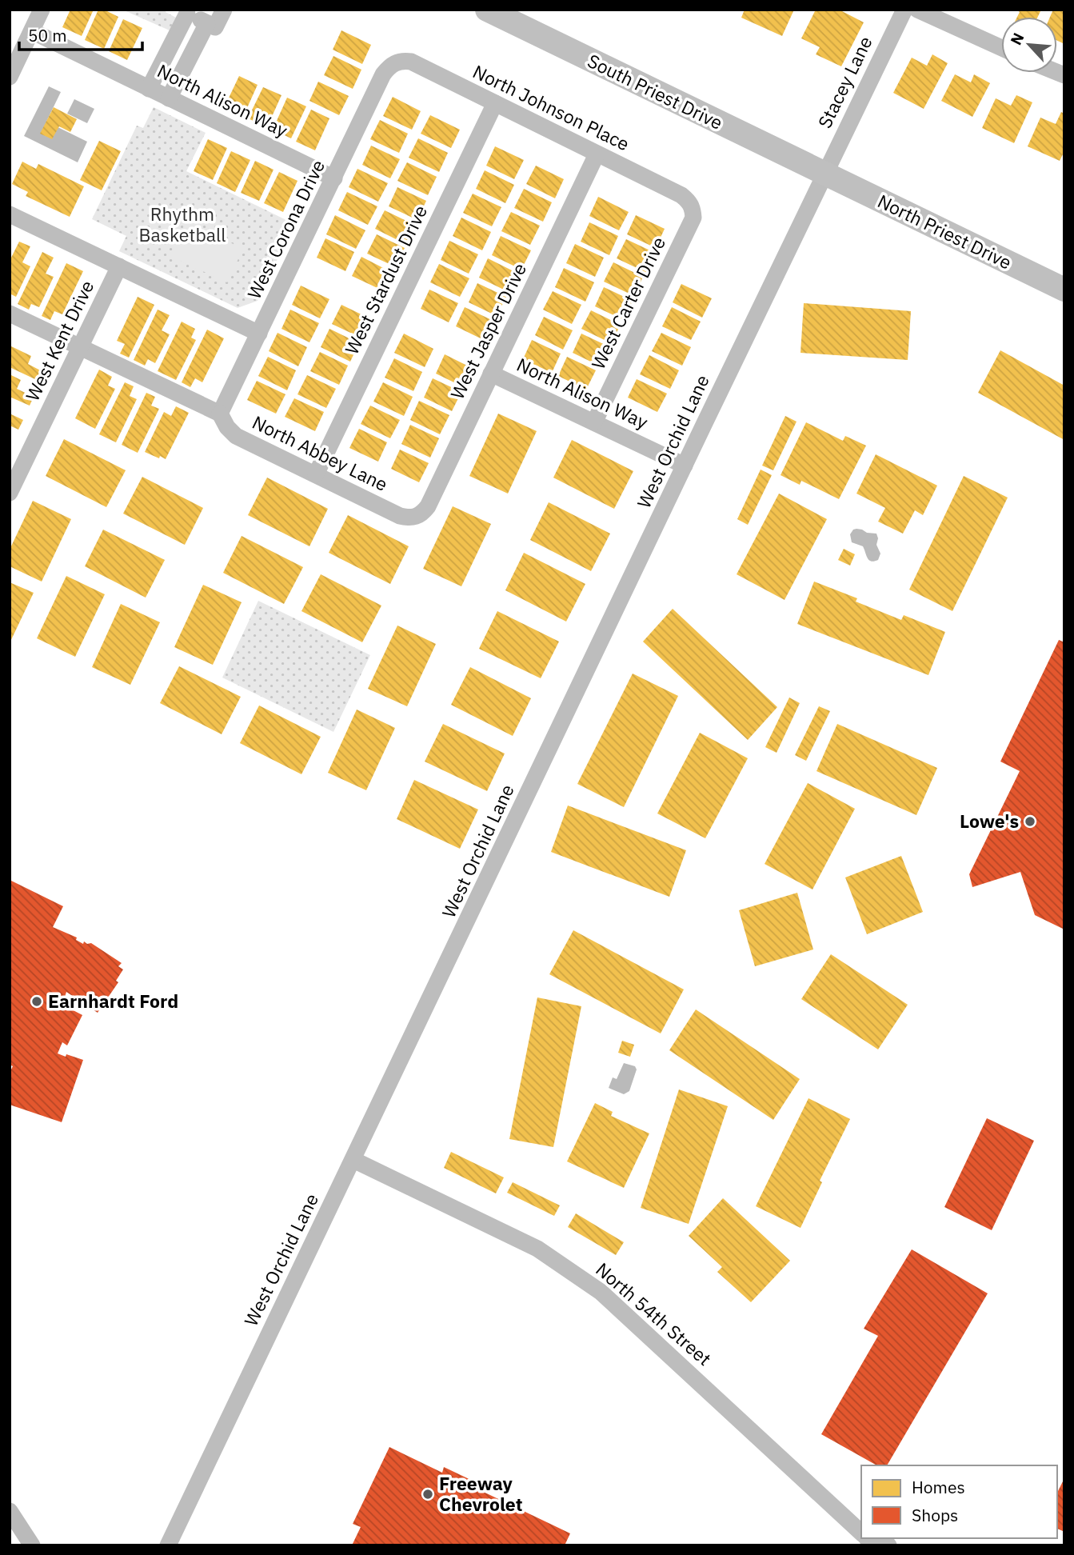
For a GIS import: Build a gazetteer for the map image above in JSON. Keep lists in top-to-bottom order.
{
  "streets": {
    "main road": ["South Priest Drive", "North Priest Drive"],
    "street": [
      "Stacey Lane",
      "North Alison Way",
      "North Johnson Place",
      "West Corona Drive",
      "West Stardust Drive",
      "West Carter Drive",
      "West Jasper Drive",
      "West Kent Drive",
      "West Orchid Lane",
      "North Abbey Lane",
      "North 54th Street"
    ]
  },
  "crossings": [
    ["Stacey Lane", "South Priest Drive"],
    ["Stacey Lane", "North Priest Drive"],
    ["Stacey Lane", "West Orchid Lane"],
    ["South Priest Drive", "North Priest Drive"],
    ["South Priest Drive", "West Orchid Lane"],
    ["North Alison Way", "West Corona Drive"],
    ["North Alison Way", "West Carter Drive"],
    ["North Alison Way", "West Jasper Drive"],
    ["North Alison Way", "West Orchid Lane"],
    ["North Johnson Place", "West Corona Drive"],
    ["North Johnson Place", "West Stardust Drive"],
    ["North Johnson Place", "West Carter Drive"],
    ["North Johnson Place", "West Jasper Drive"],
    ["West Corona Drive", "North Abbey Lane"],
    ["North Priest Drive", "West Orchid Lane"],
    ["West Stardust Drive", "North Abbey Lane"],
    ["West Jasper Drive", "North Abbey Lane"],
    ["West Orchid Lane", "North 54th Street"]
  ],
  "parks": ["Rhythm Basketball"],
  "places": ["Lowe's", "Earnhardt Ford", "Freeway Chevrolet"],
  "legend": ["Homes", "Shops"],
  "scale_bar": "50 m",
  "north": "top left"
}
